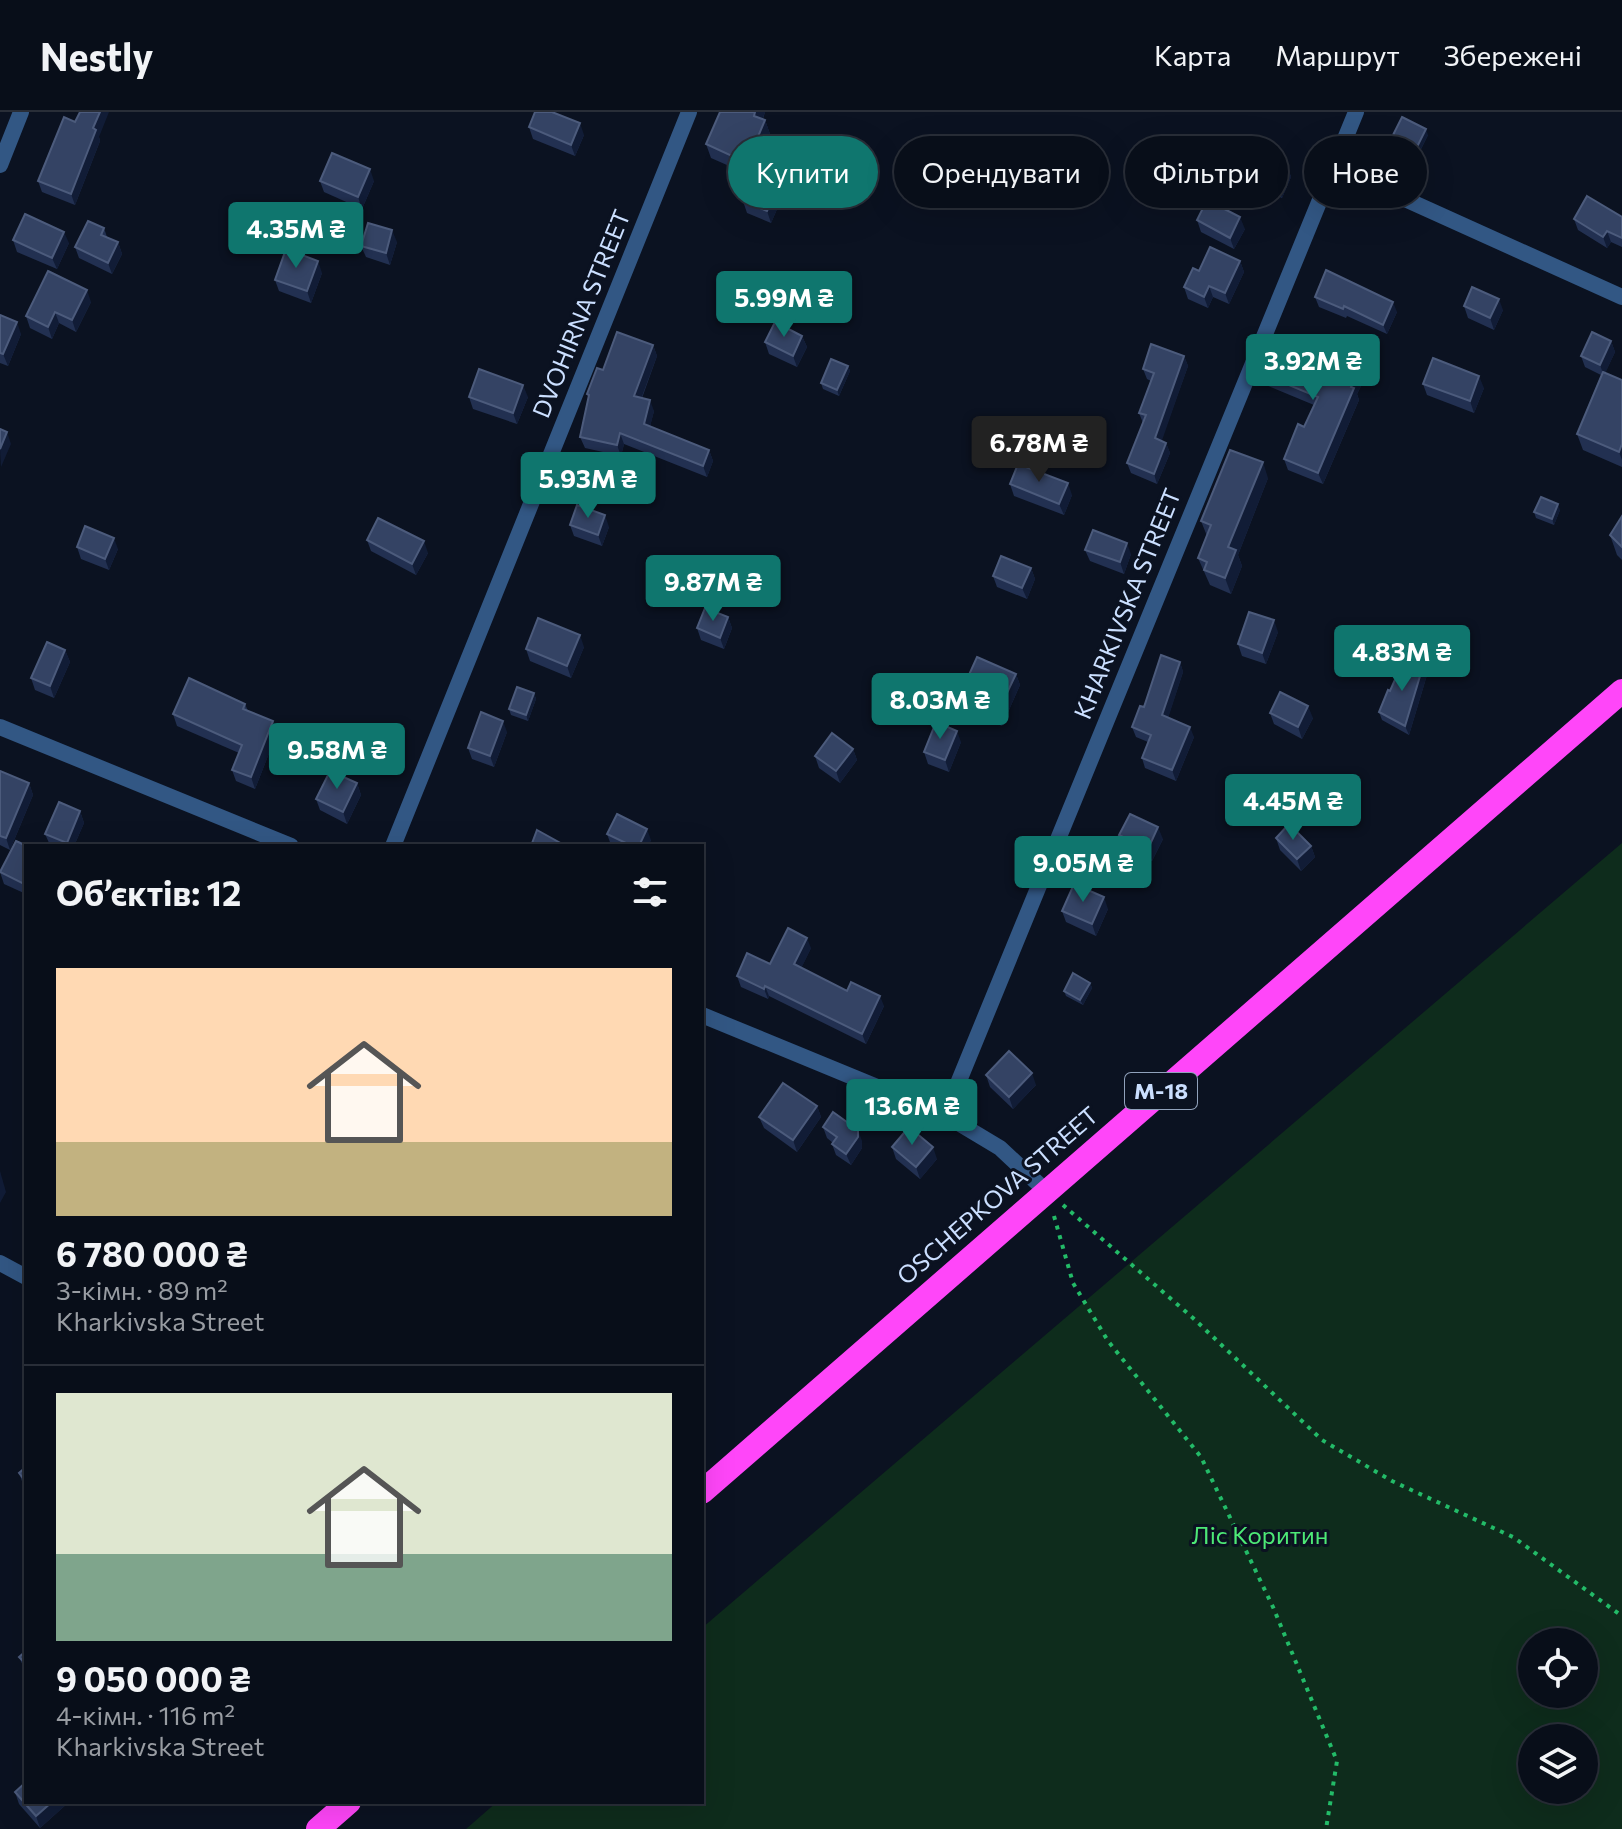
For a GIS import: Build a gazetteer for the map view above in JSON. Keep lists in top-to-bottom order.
{
  "streets": {
    "highway": ["М-18", "OSCHEPKOVA STREET"],
    "street": ["DVOHIRNA STREET", "KHARKIVSKA STREET"]
  },
  "parks": ["Ліс Коритин"],
  "page": {
    "header": "Nestly",
    "nav": ["Карта", "Маршрут", "Збережені"],
    "chip": [
      "Купити",
      "Орендувати",
      "Фільтри",
      "Нове"
    ],
    "price": [
      "4.35M ₴",
      "5.99M ₴",
      "3.92M ₴",
      "6.78M ₴",
      "5.93M ₴",
      "9.87M ₴",
      "4.83M ₴",
      "8.03M ₴",
      "9.58M ₴",
      "4.45M ₴",
      "9.05M ₴",
      "13.6M ₴"
    ],
    "heading": "Об’єктів: 12",
    "list": [
      {
        "name": "6 780 000 ₴",
        "note": "3-кімн. · 89 m² · Kharkivska Street"
      },
      {
        "name": "9 050 000 ₴",
        "note": "4-кімн. · 116 m² · Kharkivska Street"
      }
    ]
  }
}
